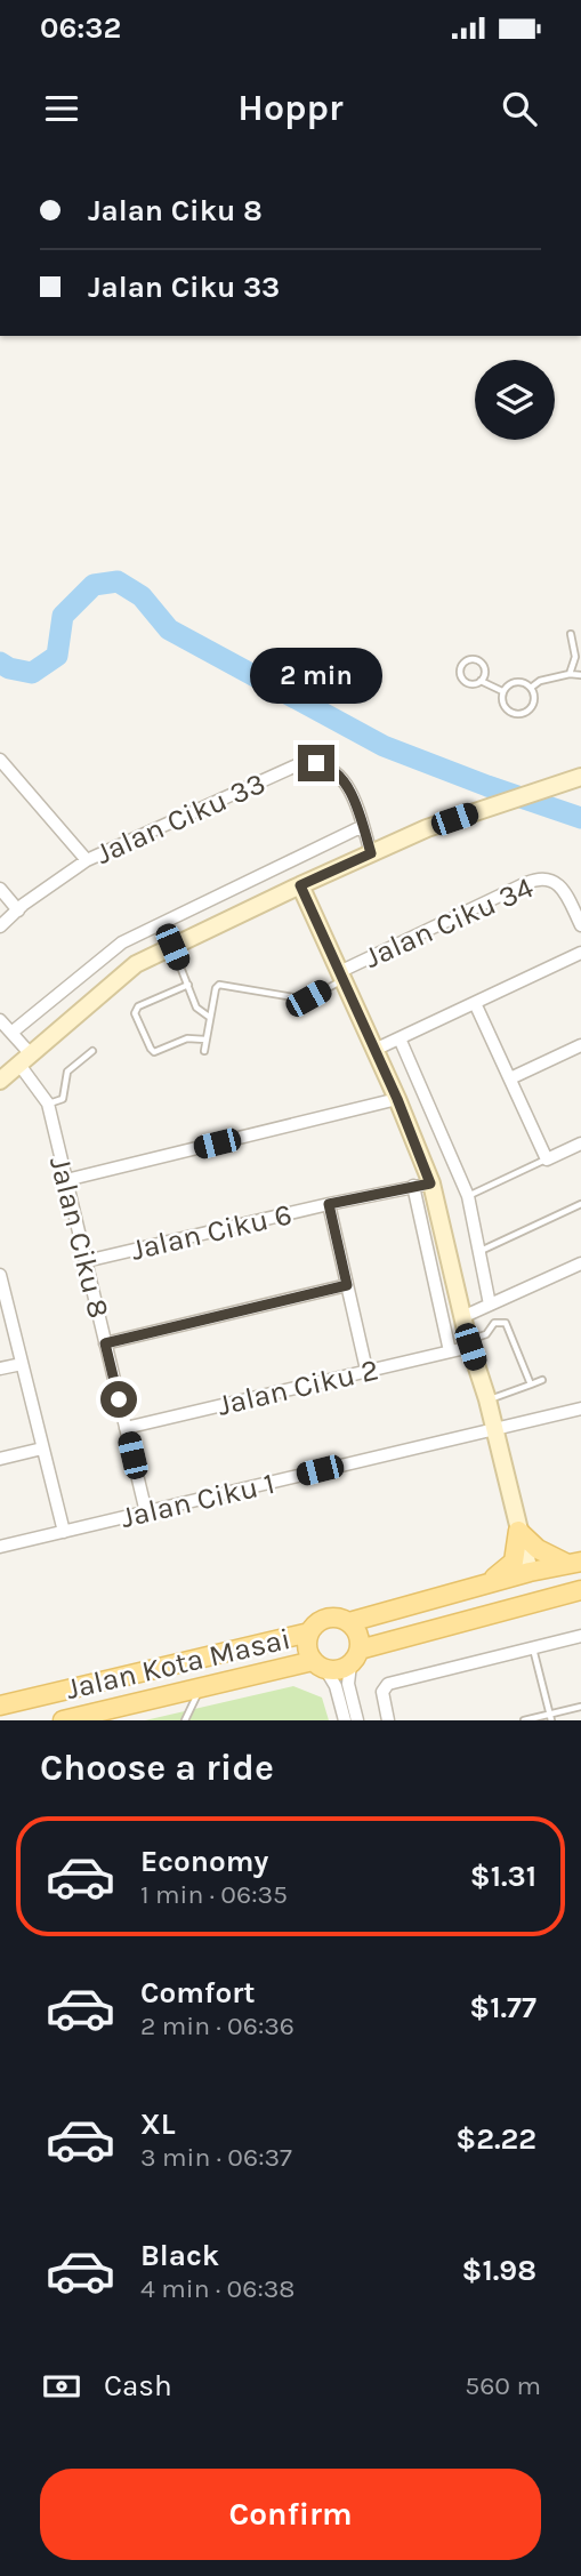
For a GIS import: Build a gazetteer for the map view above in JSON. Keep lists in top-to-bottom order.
{
  "streets": {
    "main road": ["Jalan Kota Masai"],
    "street": [
      "Jalan Ciku 33",
      "Jalan Ciku 34",
      "Jalan Ciku 6",
      "Jalan Ciku 8",
      "Jalan Ciku 2",
      "Jalan Ciku 1"
    ]
  },
  "crossings": [
    ["Jalan Ciku 6", "Jalan Ciku 8"],
    ["Jalan Ciku 8", "Jalan Ciku 2"],
    ["Jalan Ciku 8", "Jalan Ciku 1"]
  ],
  "page": {
    "status": "06:32",
    "header": "Hoppr",
    "banner": ["Jalan Ciku 8", "Jalan Ciku 33"],
    "bubble": "2 min",
    "heading": "Choose a ride",
    "list": [
      {
        "name": "Economy",
        "note": "1 min · 06:35",
        "value": "$1.31"
      },
      {
        "name": "Comfort",
        "note": "2 min · 06:36",
        "value": "$1.77"
      },
      {
        "name": "XL",
        "note": "3 min · 06:37",
        "value": "$2.22"
      },
      {
        "name": "Black",
        "note": "4 min · 06:38",
        "value": "$1.98"
      }
    ],
    "pay": ["Cash", "560 m"],
    "buttons": "Confirm"
  }
}
